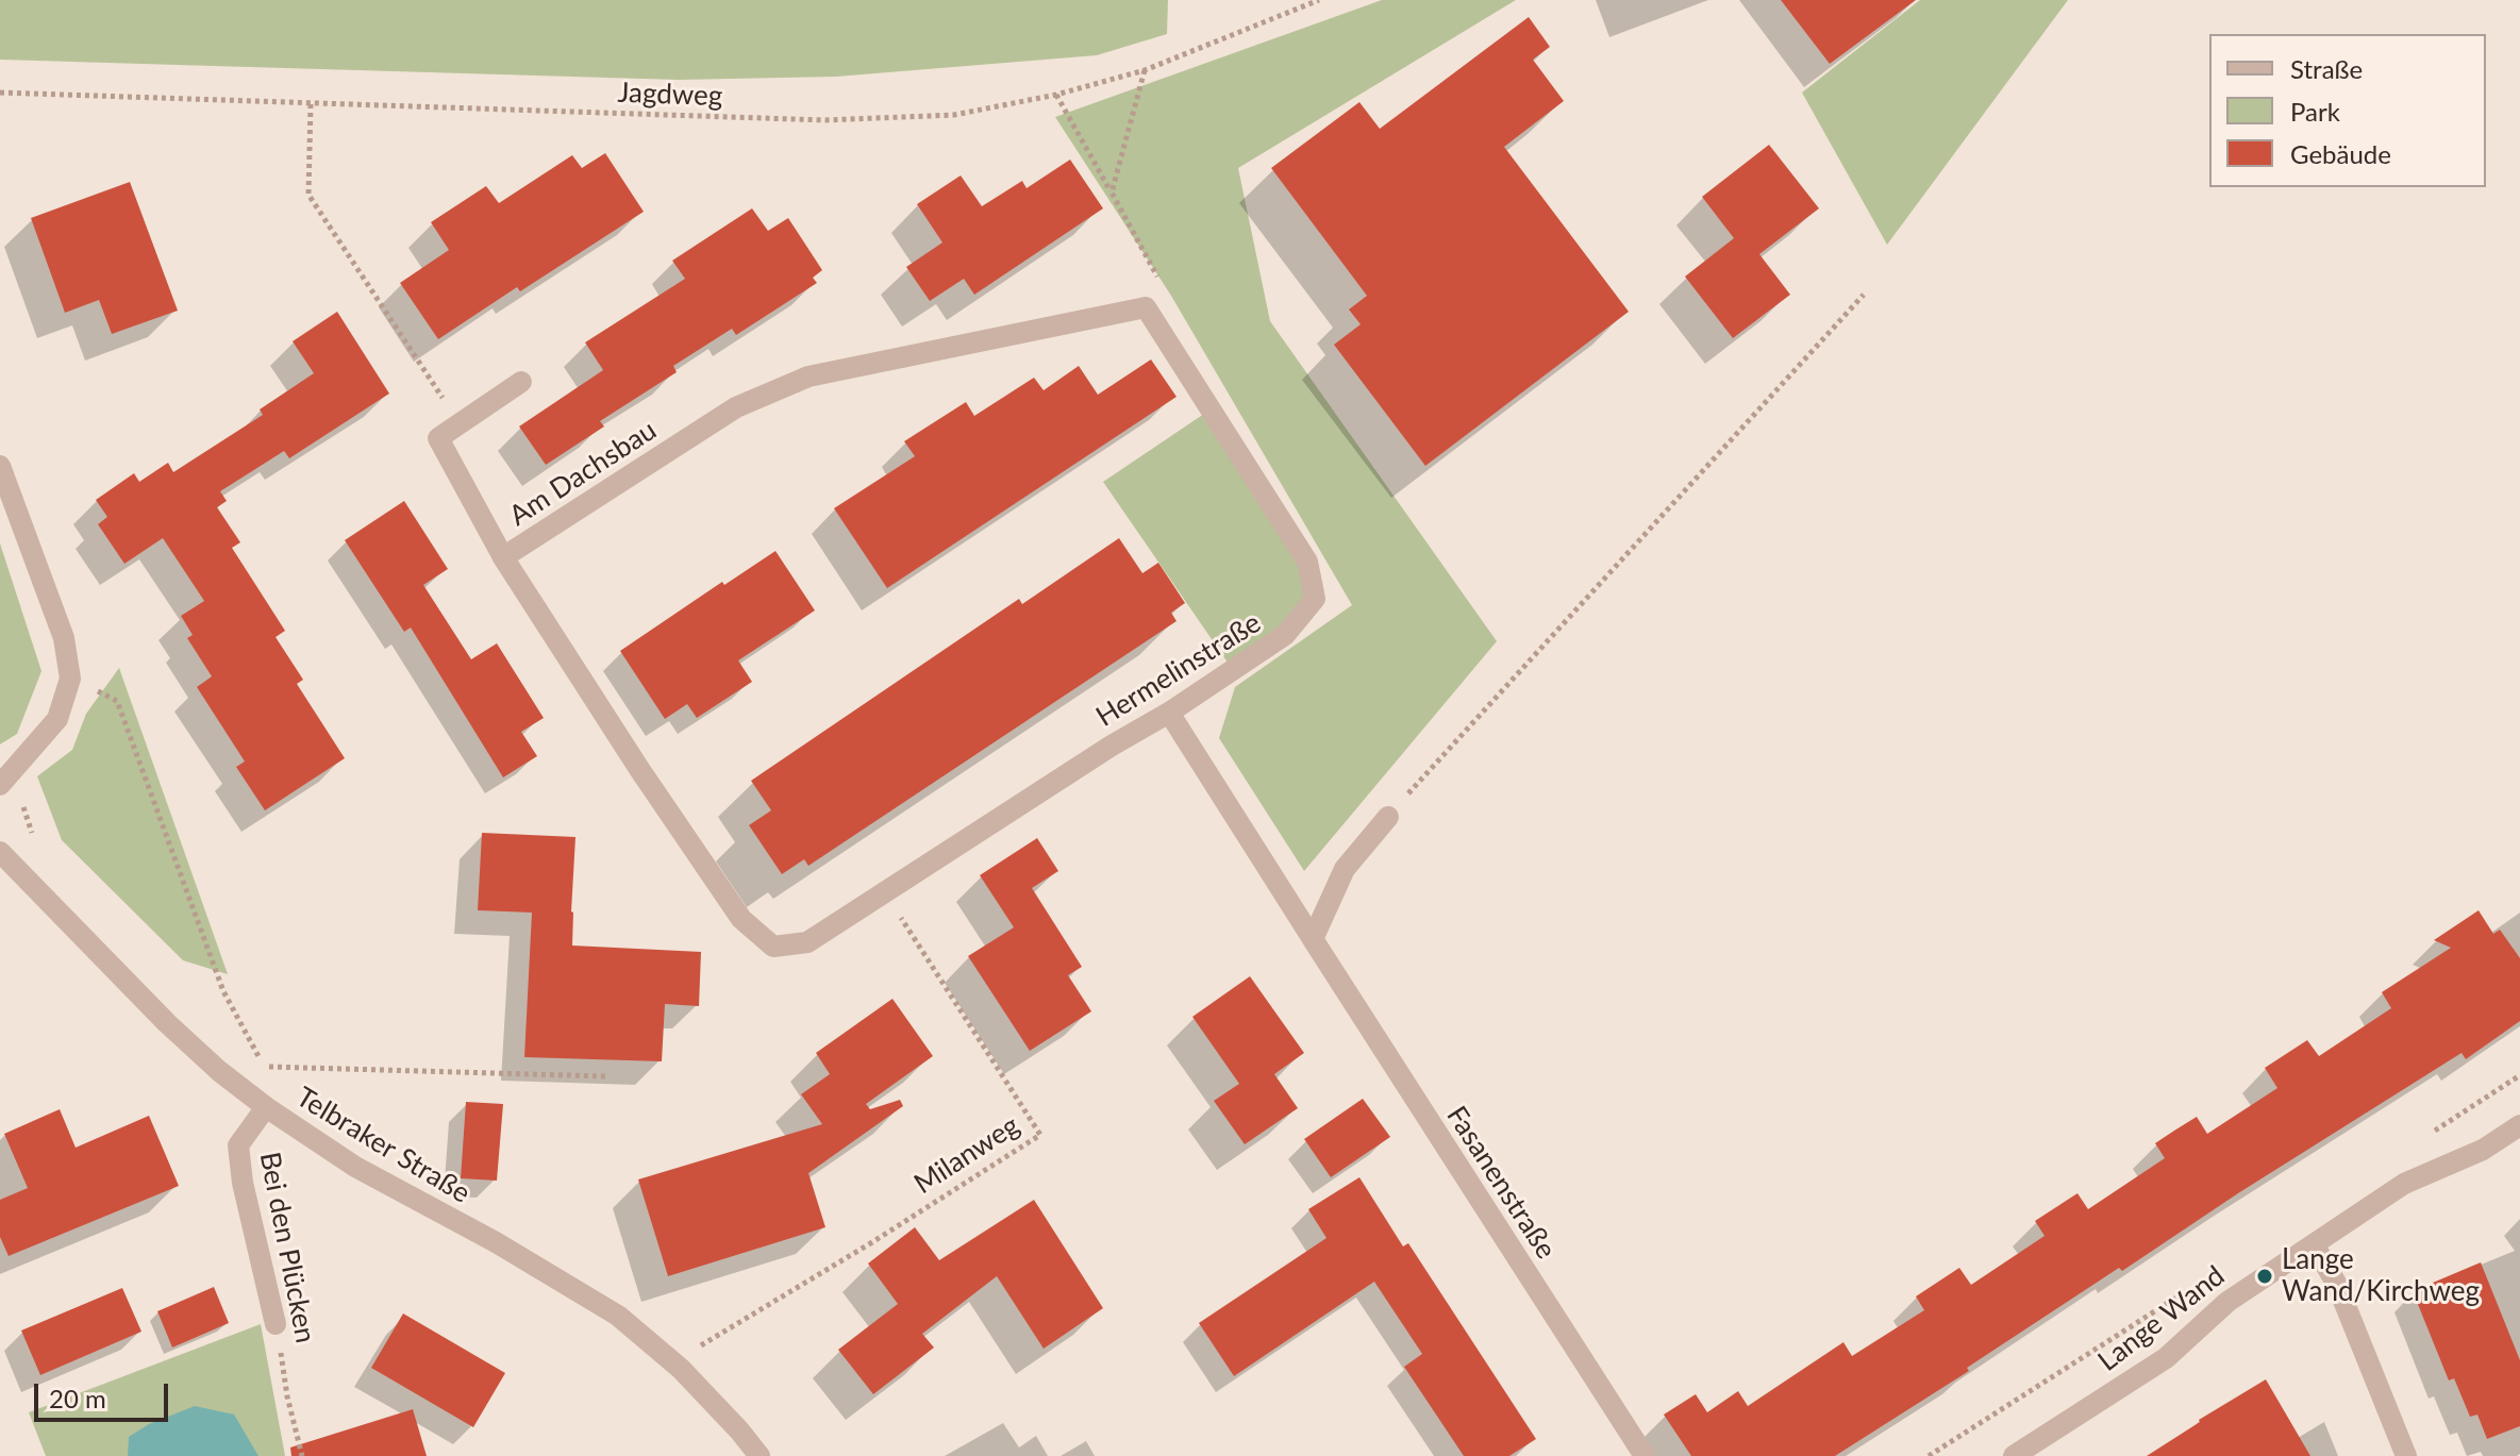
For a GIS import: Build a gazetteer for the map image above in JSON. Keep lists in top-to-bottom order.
{
  "streets": {
    "street": [
      "Am Dachsbau",
      "Hermelinstraße",
      "Telbraker Straße",
      "Fasanenstraße",
      "Bei den Plücken",
      "Lange Wand"
    ],
    "path": ["Jagdweg", "Milanweg"]
  },
  "crossings": [
    ["Am Dachsbau", "Hermelinstraße"],
    ["Hermelinstraße", "Milanweg"],
    ["Hermelinstraße", "Fasanenstraße"],
    ["Telbraker Straße", "Milanweg"],
    ["Telbraker Straße", "Bei den Plücken"]
  ],
  "places": ["Lange Wand/Kirchweg"],
  "legend": ["Straße", "Park", "Gebäude"],
  "scale_bar": "20 m"
}
